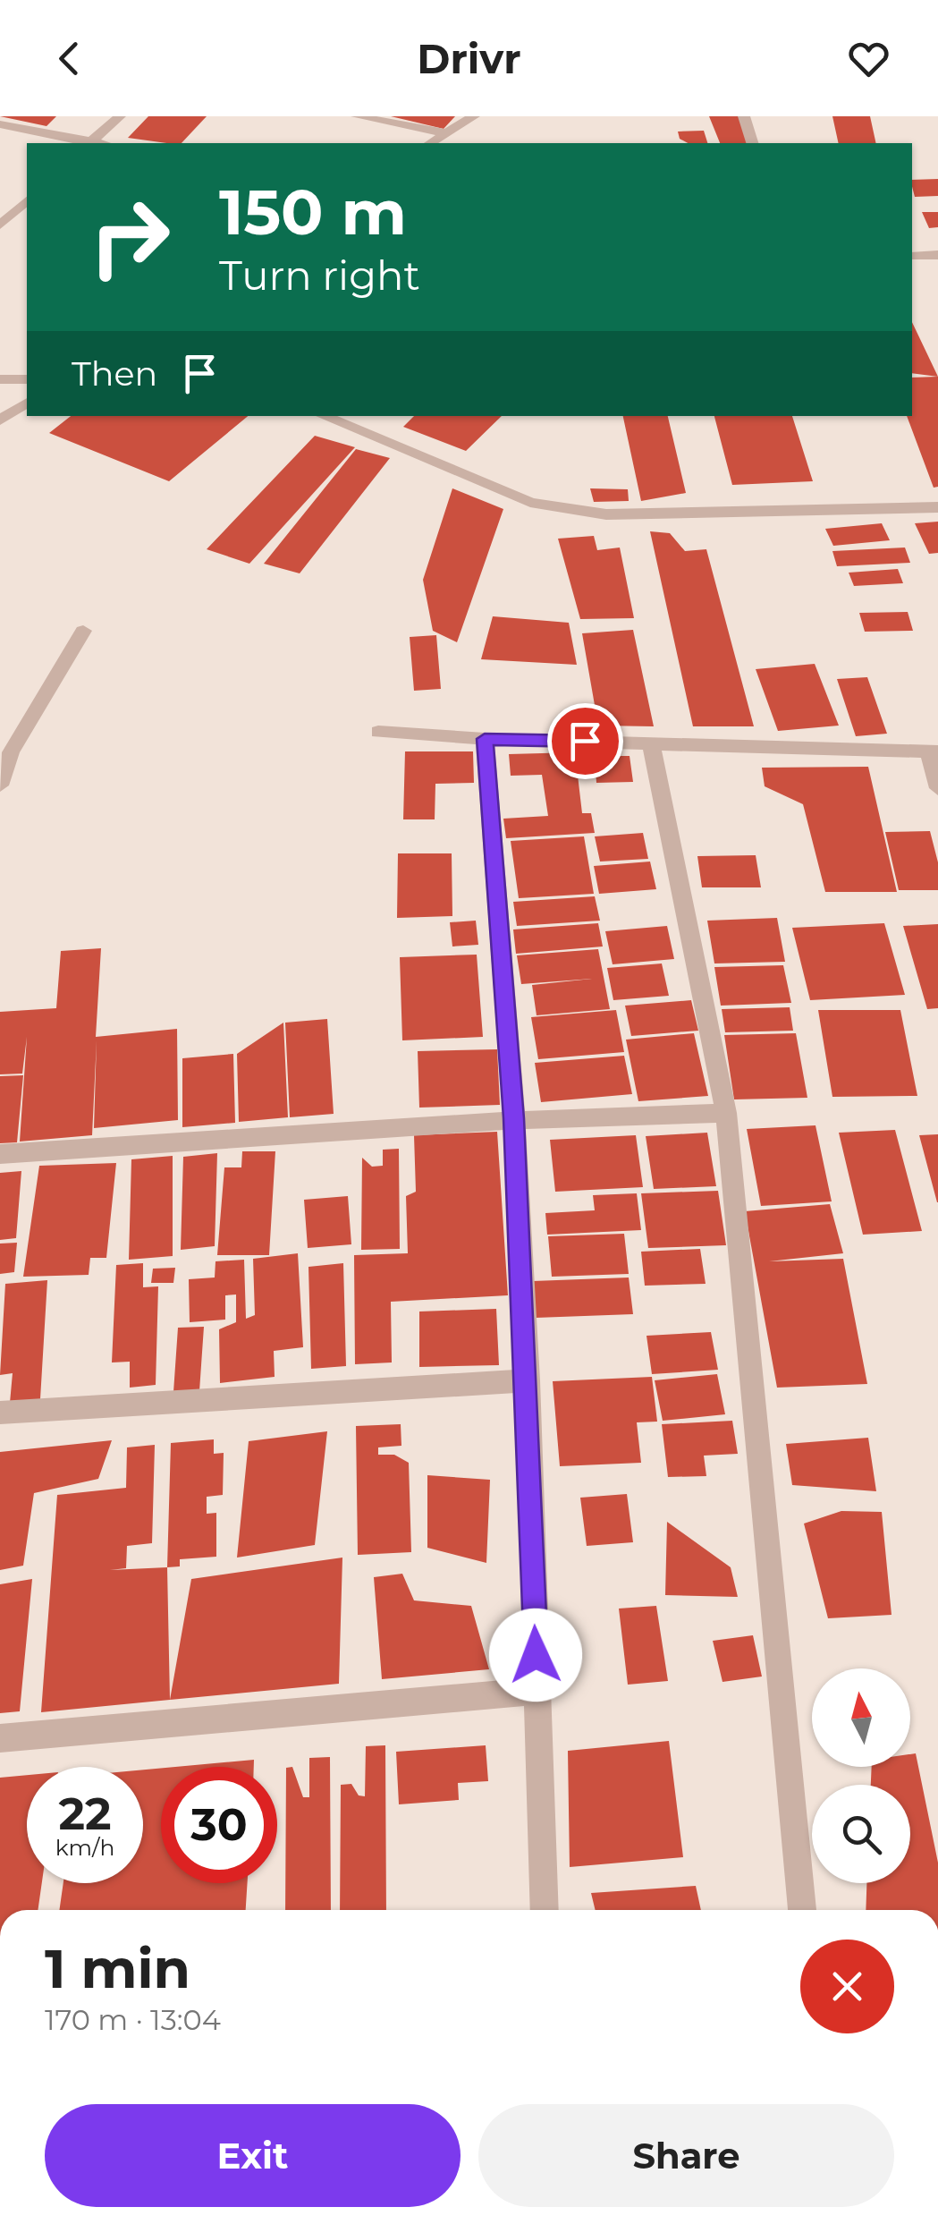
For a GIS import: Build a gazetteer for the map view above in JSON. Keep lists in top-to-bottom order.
{
  "north": "top",
  "page": {
    "header": "Drivr",
    "turn": ["150 m", "Turn right"],
    "then": "Then",
    "speed": "22 km/h",
    "limit": "30",
    "heading": ["1 min", "170 m · 13:04"],
    "buttons": ["Exit", "Share"]
  }
}
